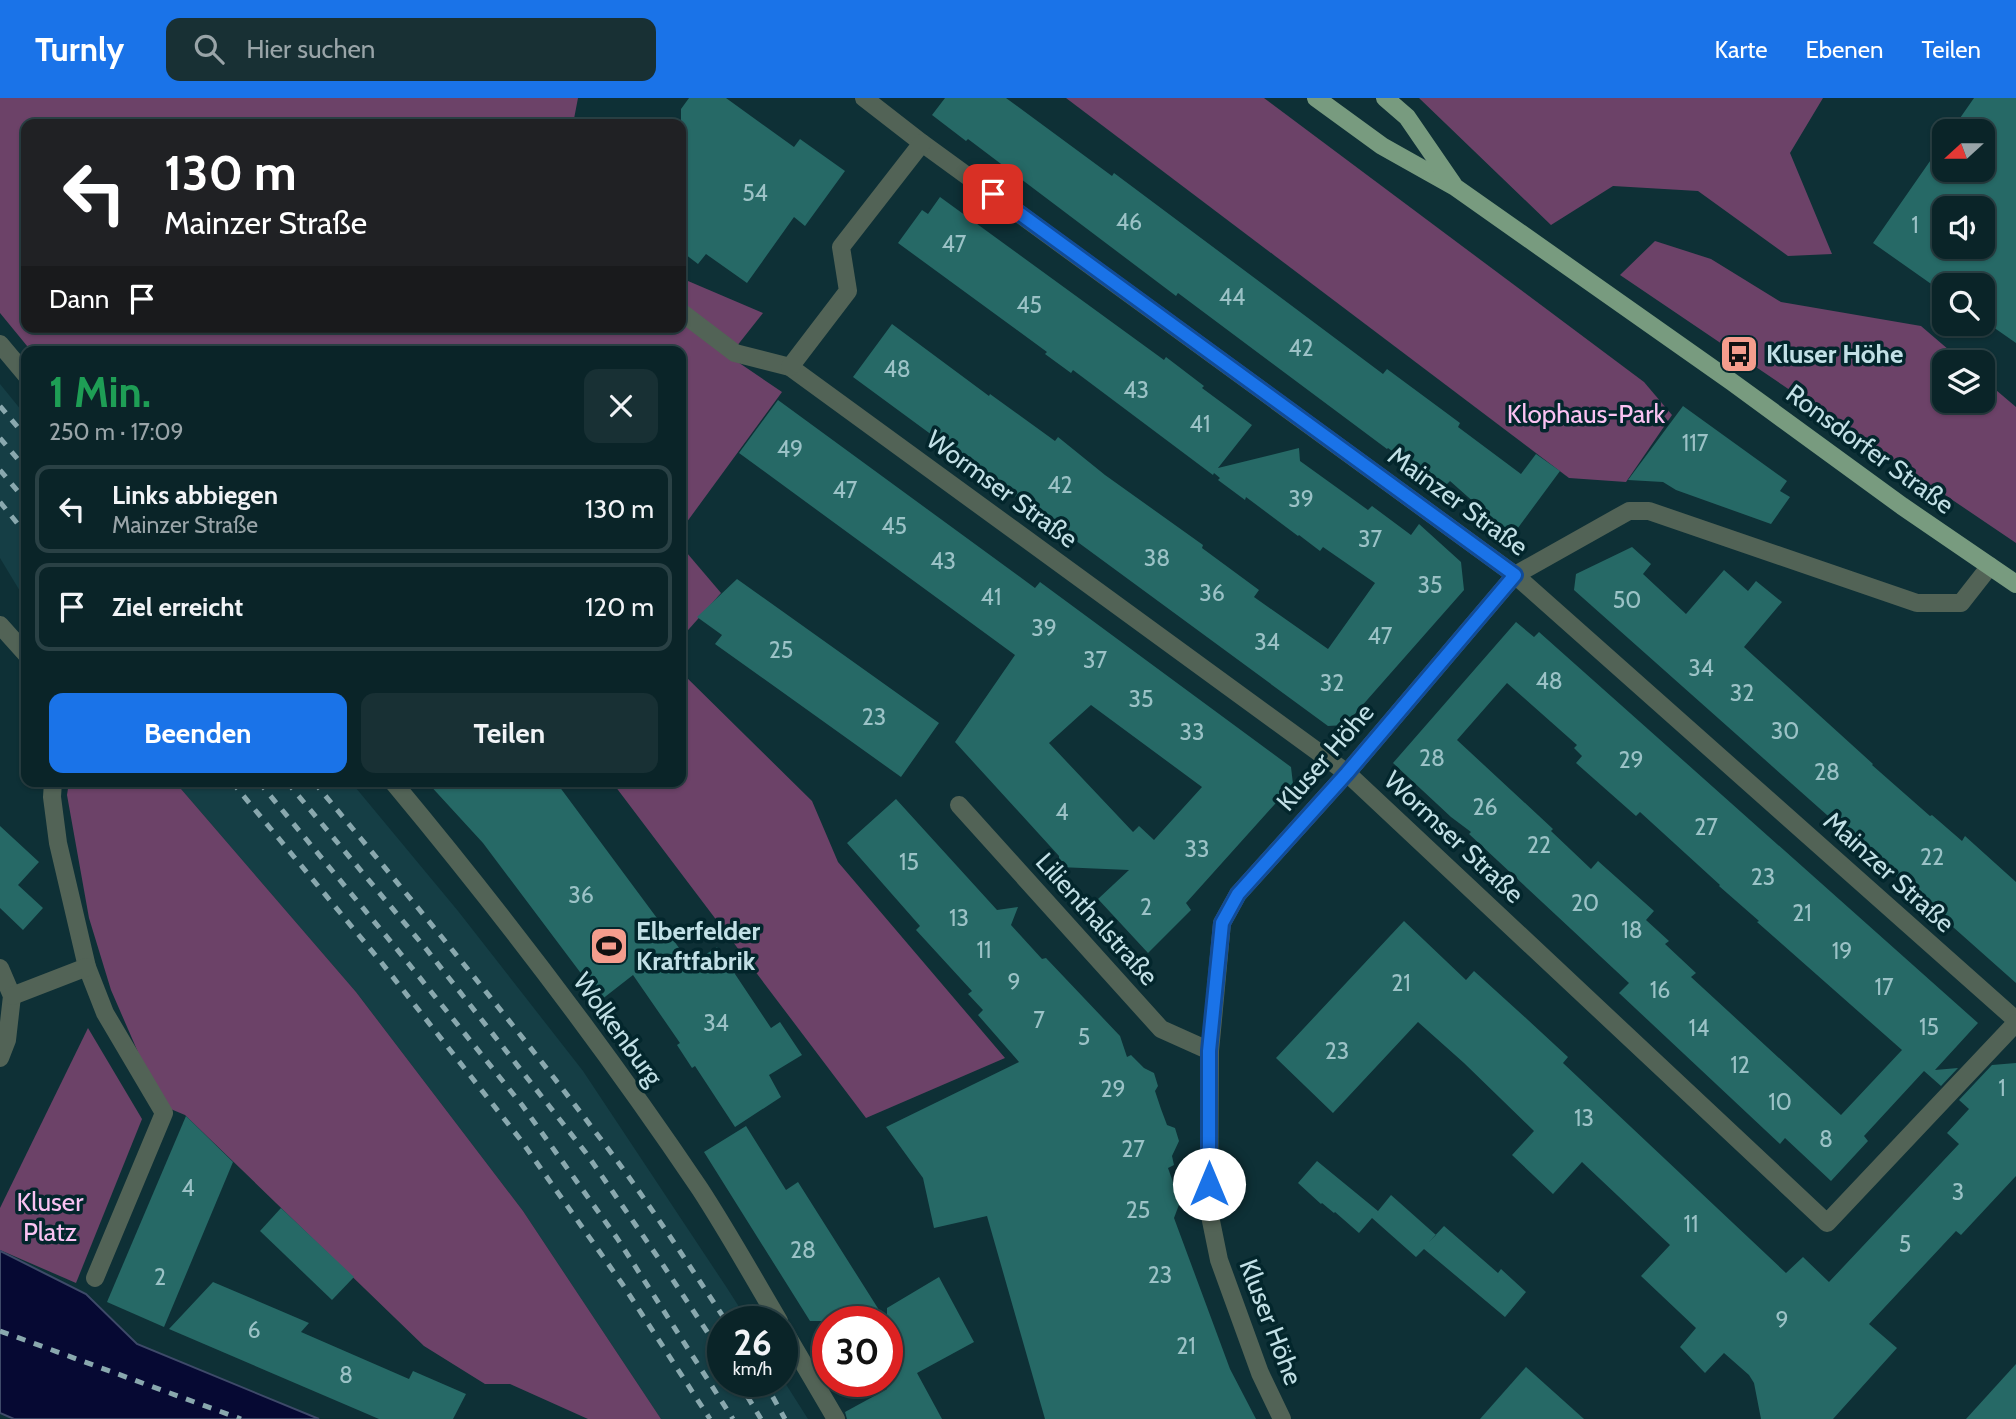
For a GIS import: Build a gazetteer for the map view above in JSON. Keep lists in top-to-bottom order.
{
  "streets": {
    "main road": ["Ronsdorfer Straße"],
    "street": [
      "Wormser Straße",
      "Mainzer Straße",
      "Kluser Höhe",
      "Lilienthalstraße",
      "Wolkenburg"
    ]
  },
  "crossings": [
    ["Ronsdorfer Straße", "Kluser Höhe"],
    ["Wormser Straße", "Mainzer Straße"],
    ["Wormser Straße", "Kluser Höhe"],
    ["Mainzer Straße", "Kluser Höhe"],
    ["Kluser Höhe", "Lilienthalstraße"]
  ],
  "parks": ["Klophaus-Park", "Kluser Platz"],
  "places": {
    "bus stop": ["Kluser Höhe"],
    "sports": ["Elberfelder Kraftfabrik"]
  },
  "house_numbers": [
    "54",
    "46",
    "1",
    "47",
    "44",
    "45",
    "42",
    "48",
    "43",
    "41",
    "117",
    "49",
    "42",
    "47",
    "39",
    "45",
    "37",
    "38",
    "43",
    "35",
    "36",
    "41",
    "50",
    "39",
    "47",
    "34",
    "25",
    "37",
    "34",
    "48",
    "32",
    "32",
    "35",
    "23",
    "30",
    "33",
    "28",
    "29",
    "28",
    "26",
    "4",
    "27",
    "22",
    "33",
    "22",
    "15",
    "23",
    "36",
    "20",
    "2",
    "21",
    "13",
    "18",
    "11",
    "19",
    "9",
    "21",
    "17",
    "16",
    "7",
    "34",
    "15",
    "14",
    "5",
    "23",
    "12",
    "1",
    "29",
    "10",
    "13",
    "8",
    "27",
    "4",
    "3",
    "25",
    "11",
    "5",
    "28",
    "23",
    "2",
    "9",
    "6",
    "21",
    "8"
  ],
  "north": "left",
  "page": {
    "header": "Turnly",
    "search": "Hier suchen",
    "nav": ["Karte", "Ebenen", "Teilen"],
    "turn": ["130 m", "Mainzer Straße"],
    "then": "Dann",
    "heading": ["1 Min.", "250 m · 17:09"],
    "list": [
      {
        "name": "Links abbiegen",
        "note": "Mainzer Straße",
        "value": "130 m"
      },
      {
        "name": "Ziel erreicht",
        "value": "120 m"
      }
    ],
    "buttons": ["Beenden", "Teilen"],
    "speed": "26 km/h",
    "limit": "30"
  }
}
